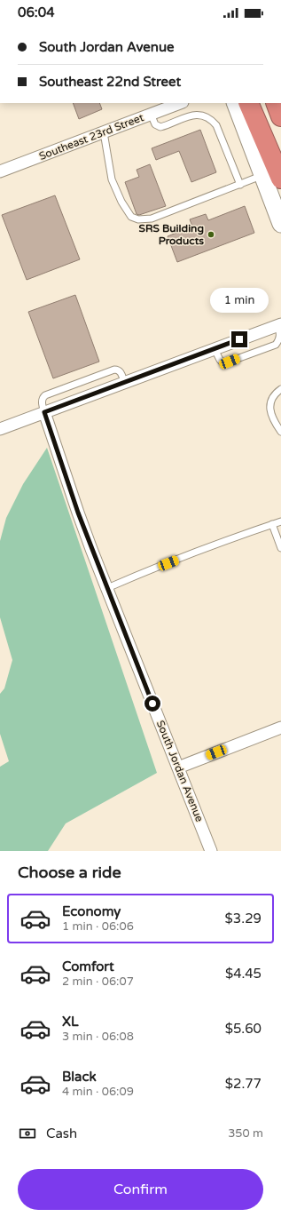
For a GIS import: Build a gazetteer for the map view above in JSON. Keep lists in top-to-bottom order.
{
  "streets": {
    "street": ["Southeast 23rd Street", "South Jordan Avenue"]
  },
  "places": ["SRS Building Products"],
  "page": {
    "status": "06:04",
    "banner": ["South Jordan Avenue", "Southeast 22nd Street"],
    "bubble": "1 min",
    "heading": "Choose a ride",
    "list": [
      {
        "name": "Economy",
        "note": "1 min · 06:06",
        "value": "$3.29"
      },
      {
        "name": "Comfort",
        "note": "2 min · 06:07",
        "value": "$4.45"
      },
      {
        "name": "XL",
        "note": "3 min · 06:08",
        "value": "$5.60"
      },
      {
        "name": "Black",
        "note": "4 min · 06:09",
        "value": "$2.77"
      }
    ],
    "pay": ["Cash", "350 m"],
    "buttons": "Confirm"
  }
}
